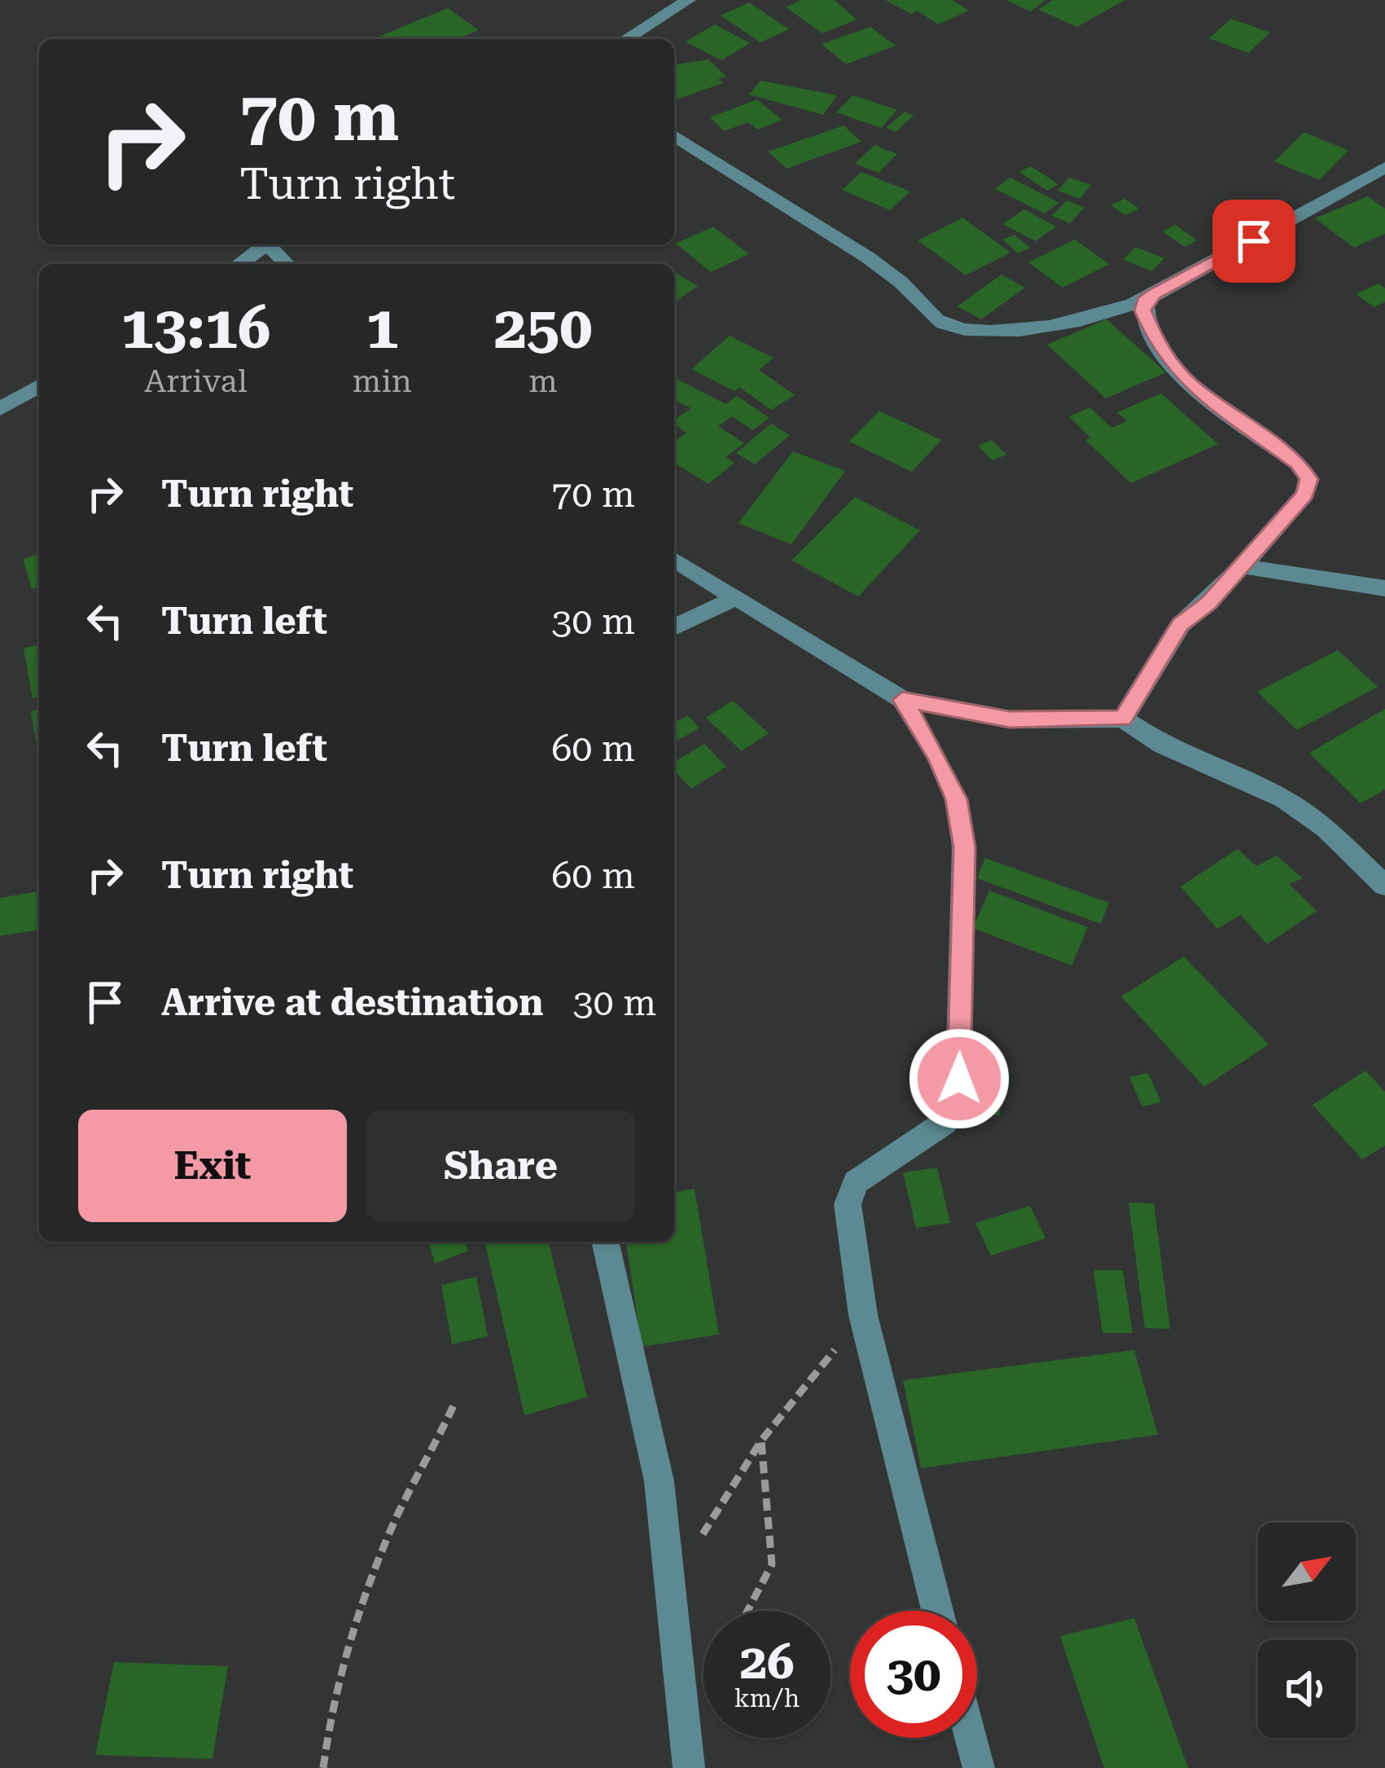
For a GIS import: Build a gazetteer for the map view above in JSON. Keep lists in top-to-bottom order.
{
  "north": "top right",
  "page": {
    "turn": ["70 m", "Turn right"],
    "eta": [
      "13:16",
      "Arrival",
      "1",
      "min",
      "250",
      "m"
    ],
    "list": [
      {
        "name": "Turn right",
        "value": "70 m"
      },
      {
        "name": "Turn left",
        "value": "30 m"
      },
      {
        "name": "Turn left",
        "value": "60 m"
      },
      {
        "name": "Turn right",
        "value": "60 m"
      },
      {
        "name": "Arrive at destination",
        "value": "30 m"
      }
    ],
    "buttons": ["Exit", "Share"],
    "speed": "26 km/h",
    "limit": "30"
  }
}
